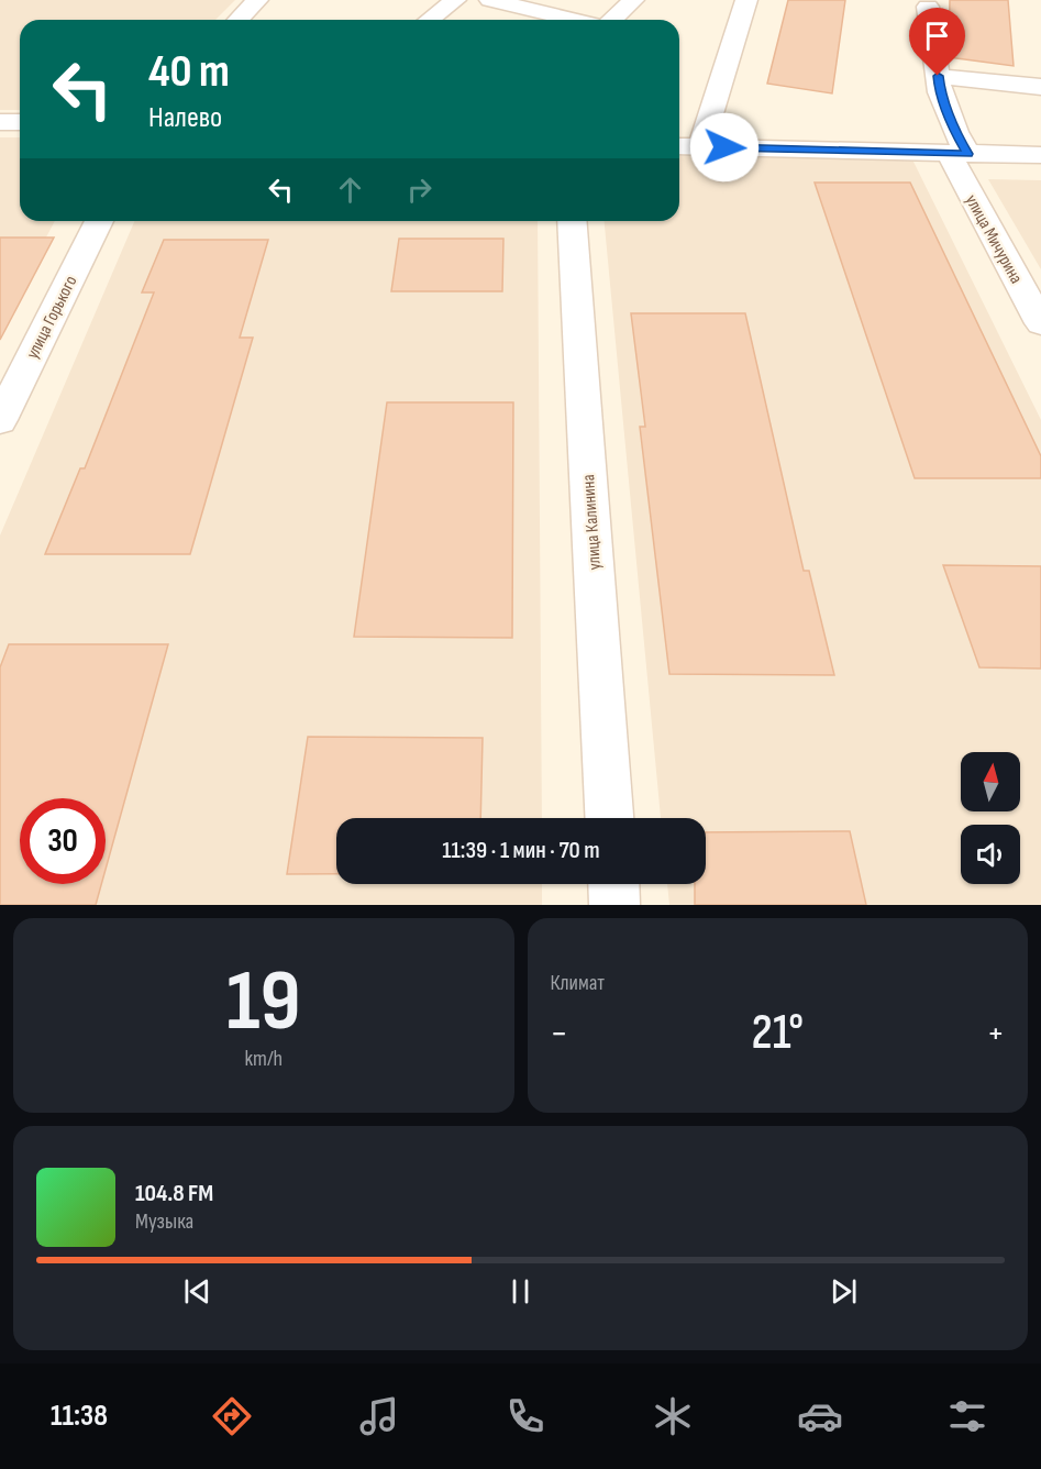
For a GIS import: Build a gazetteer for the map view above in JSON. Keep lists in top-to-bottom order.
{
  "streets": {
    "street": ["улица Мичурина", "улица Горького", "улица Калинина"]
  },
  "north": "top",
  "page": {
    "turn": ["40 m", "Налево"],
    "limit": "30",
    "trip": "11:39 · 1 мин · 70 m",
    "tile": [
      ["19", "km/h"],
      "Климат"
    ],
    "heat": ["−", "21°", "+"],
    "song": ["104.8 FM", "Музыка"],
    "tabs": "11:38"
  }
}
